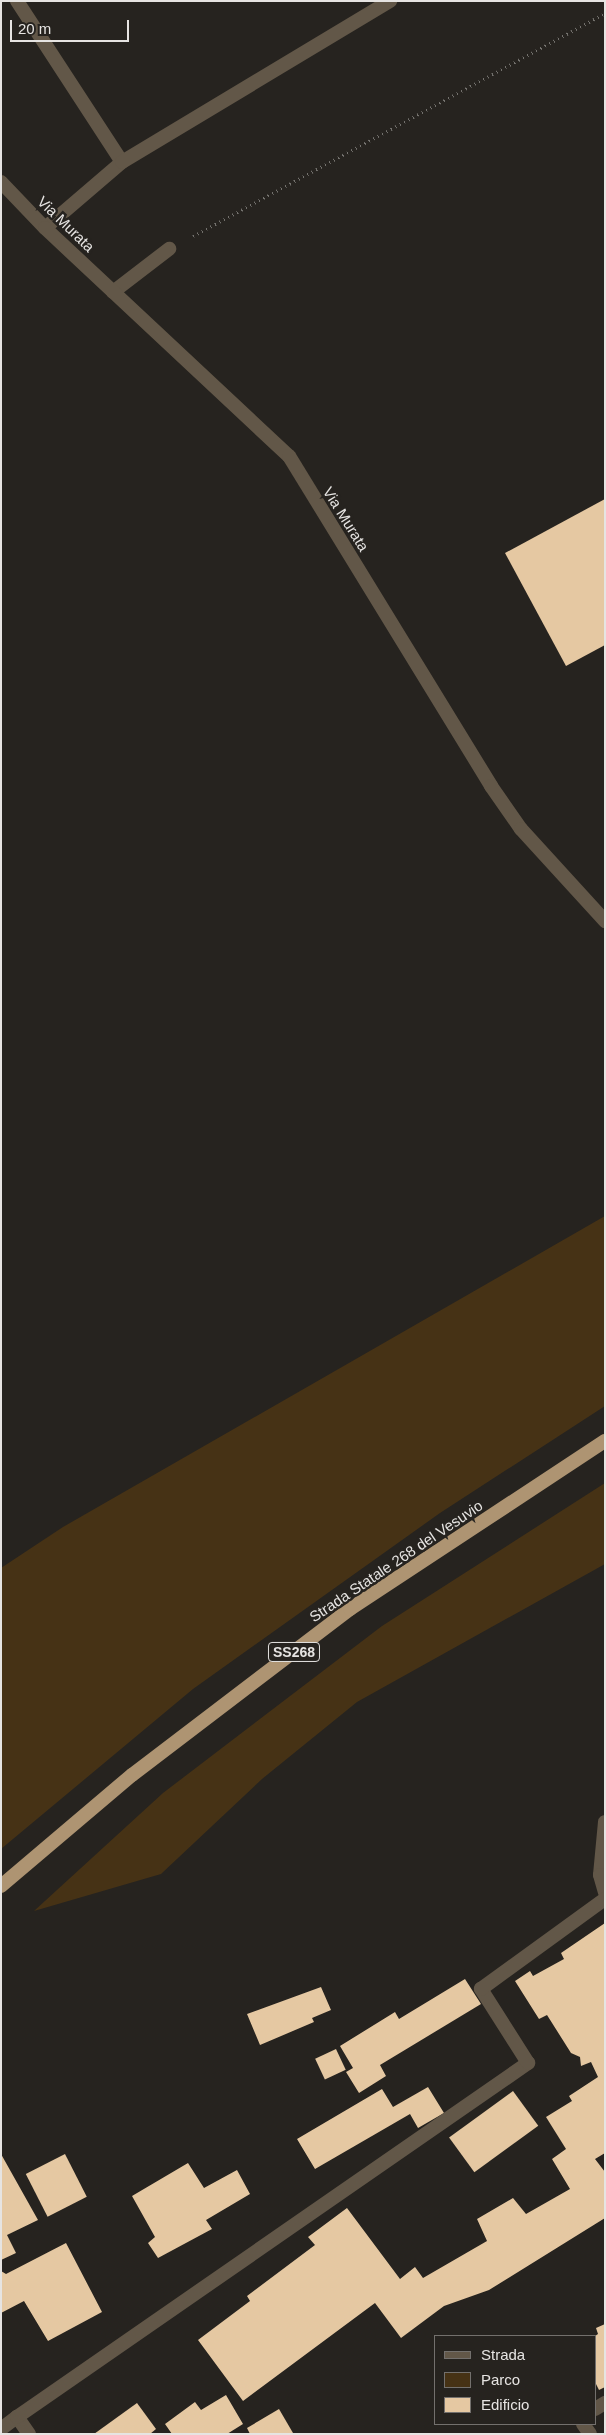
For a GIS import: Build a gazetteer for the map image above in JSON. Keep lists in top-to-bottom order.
{
  "streets": {
    "highway": ["Strada Statale 268 del Vesuvio", "SS268"],
    "street": ["Via Murata"]
  },
  "legend": ["Strada", "Parco", "Edificio"],
  "scale_bar": "20 m"
}
